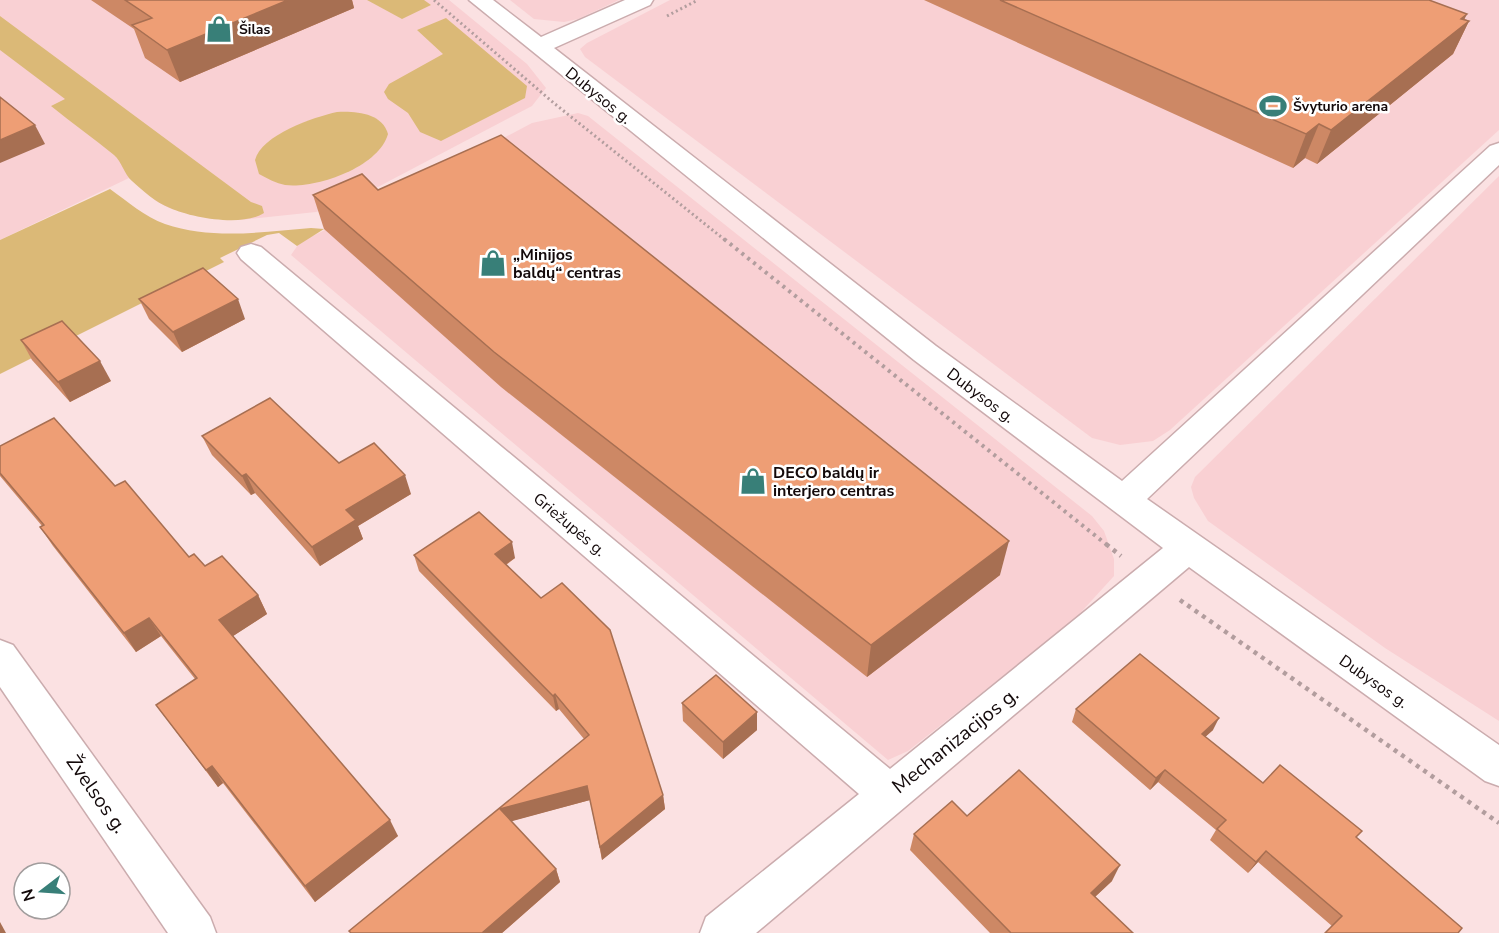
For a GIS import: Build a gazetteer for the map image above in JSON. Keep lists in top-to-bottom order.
{
  "streets": {
    "street": [
      "Dubysos g.",
      "Griežupės g.",
      "Mechanizacijos g.",
      "Žvelsos g."
    ]
  },
  "crossings": [
    ["Dubysos g.", "Mechanizacijos g."],
    ["Griežupės g.", "Mechanizacijos g."]
  ],
  "places": {
    "shop": ["Šilas", "„Minijos baldų“ centras", "DECO baldų ir interjero centras"],
    "sports": ["Švyturio arena"]
  },
  "north": "left"
}
